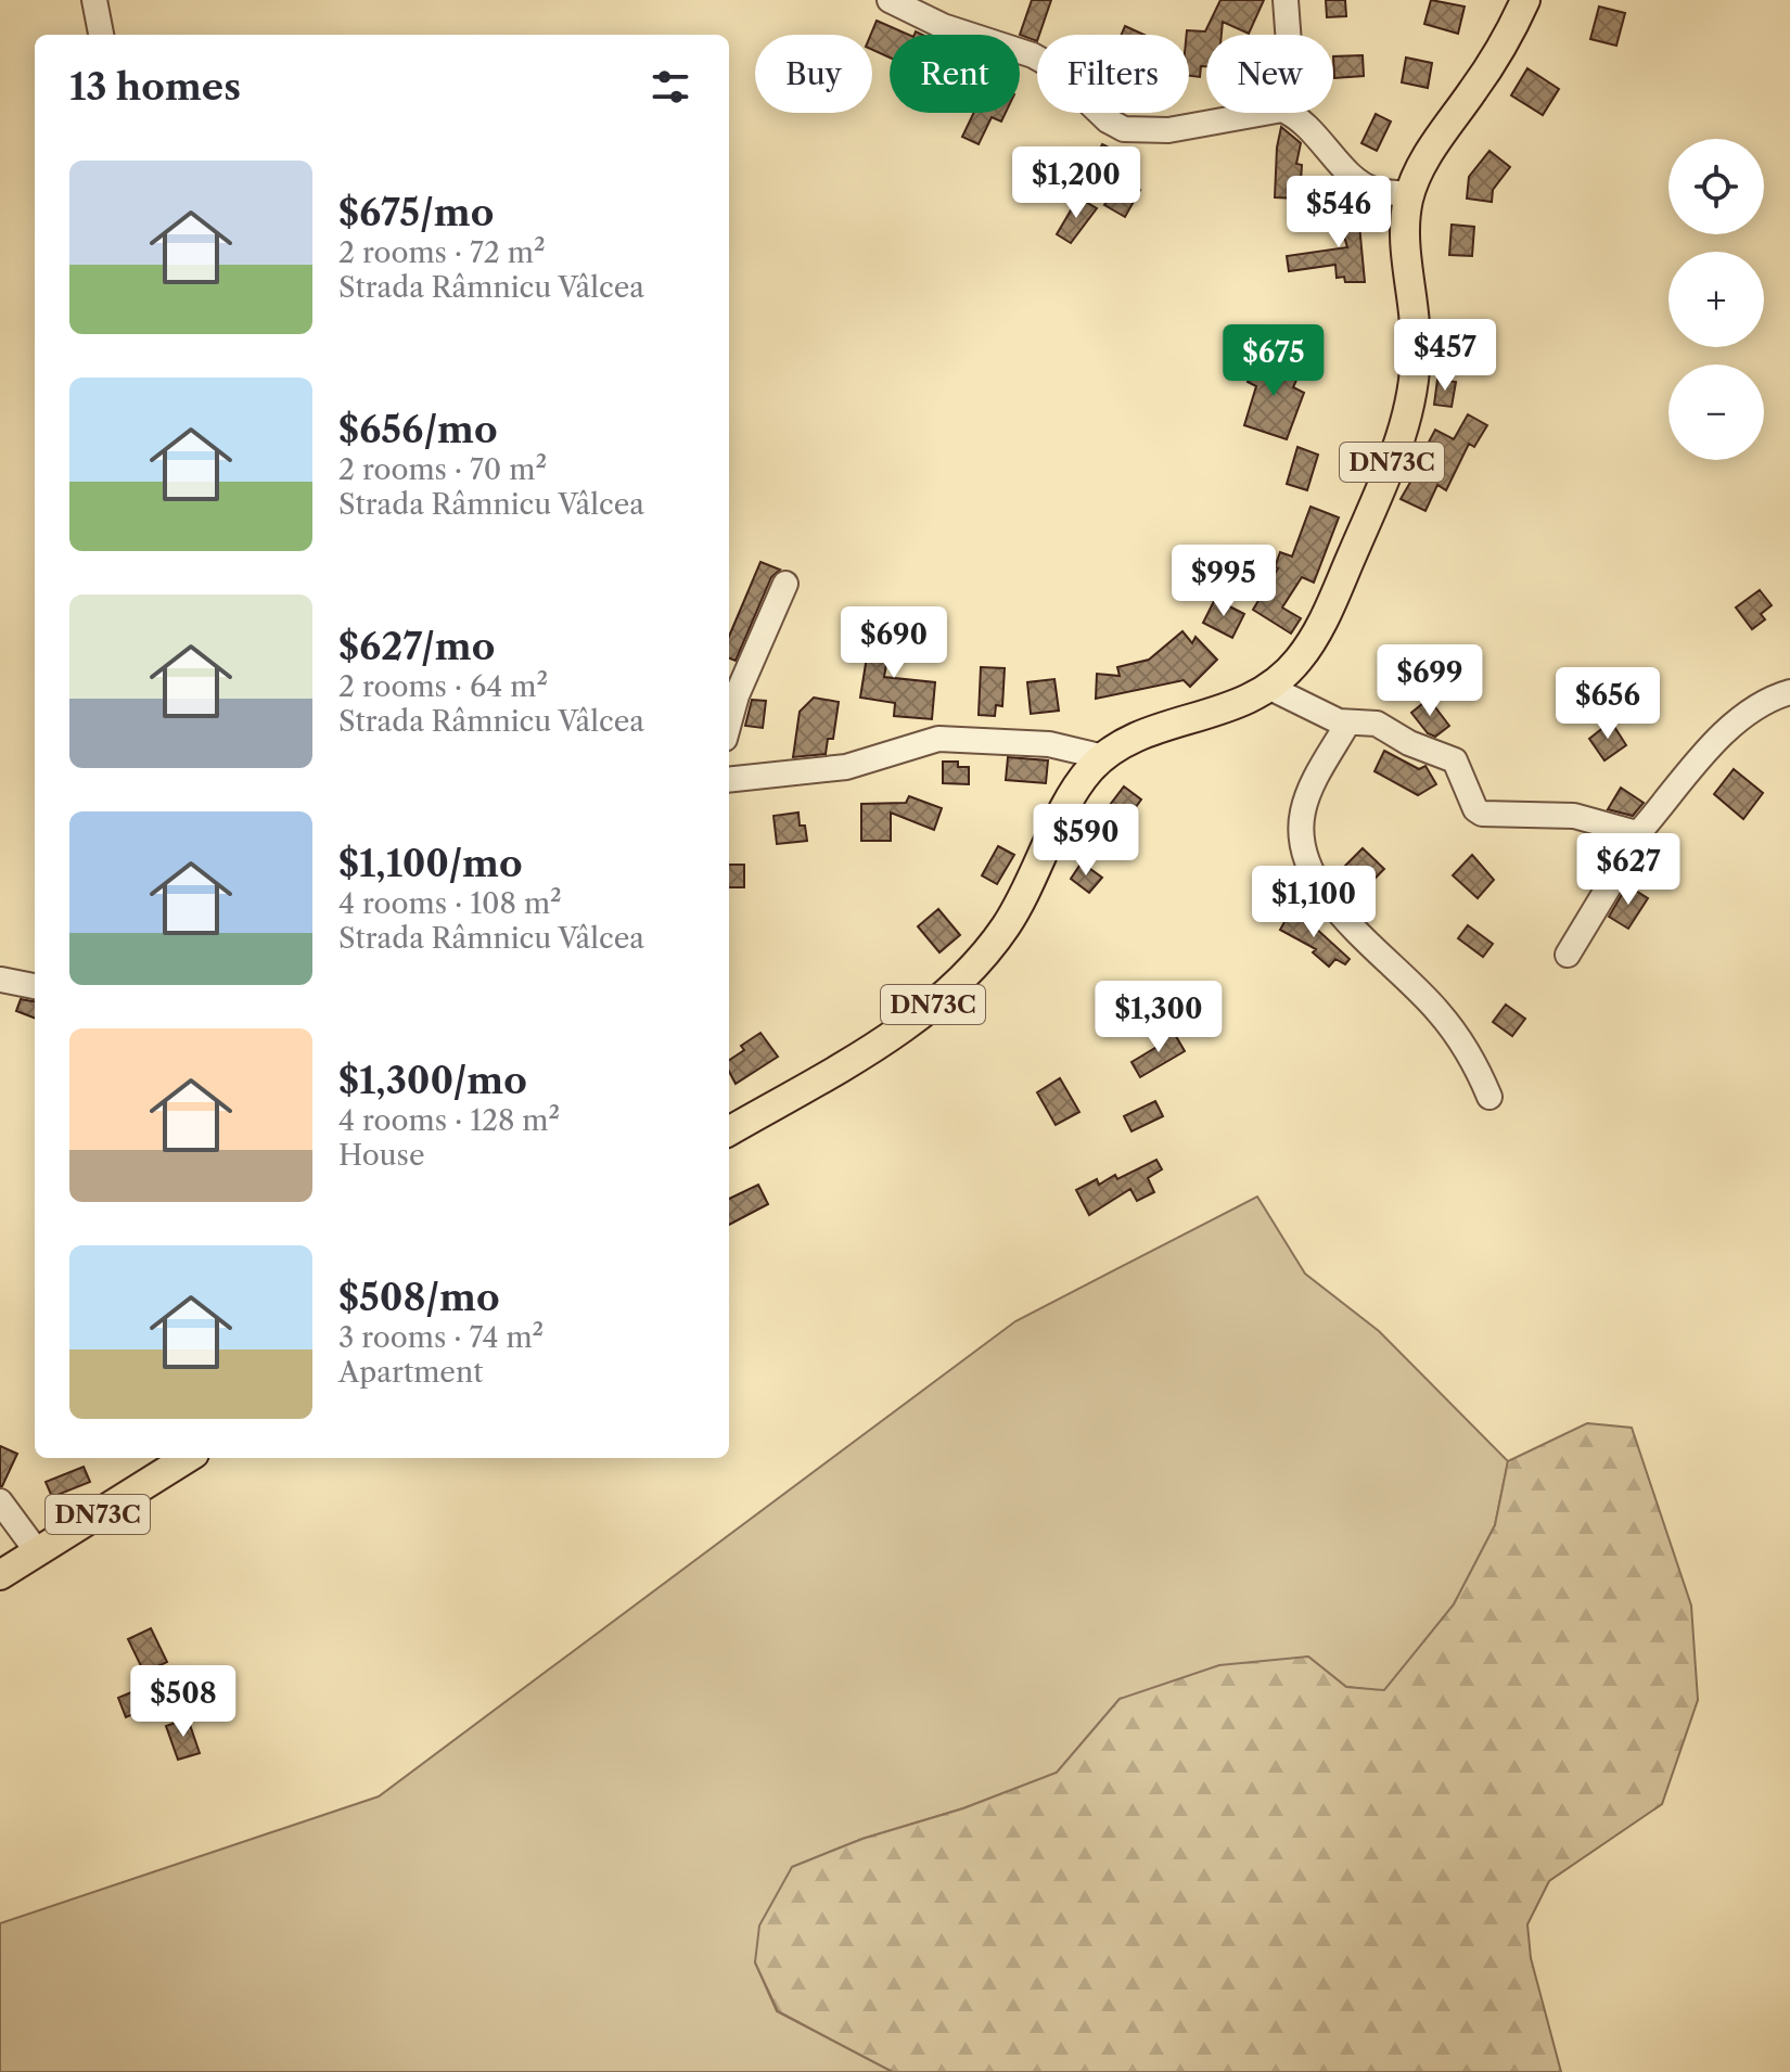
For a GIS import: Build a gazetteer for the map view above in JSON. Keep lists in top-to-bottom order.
{
  "streets": {
    "main road": ["DN73C"]
  },
  "page": {
    "chip": [
      "Buy",
      "Rent",
      "Filters",
      "New"
    ],
    "heading": "13 homes",
    "map_buttons": ["+", "−"],
    "list": [
      {
        "name": "$675/mo",
        "note": "2 rooms · 72 m² · Strada Râmnicu Vâlcea"
      },
      {
        "name": "$656/mo",
        "note": "2 rooms · 70 m² · Strada Râmnicu Vâlcea"
      },
      {
        "name": "$627/mo",
        "note": "2 rooms · 64 m² · Strada Râmnicu Vâlcea"
      },
      {
        "name": "$1,100/mo",
        "note": "4 rooms · 108 m² · Strada Râmnicu Vâlcea"
      },
      {
        "name": "$1,300/mo",
        "note": "4 rooms · 128 m² · House"
      },
      {
        "name": "$508/mo",
        "note": "3 rooms · 74 m² · Apartment"
      }
    ],
    "price": [
      "$1,200",
      "$546",
      "$457",
      "$675",
      "$995",
      "$690",
      "$699",
      "$656",
      "$590",
      "$627",
      "$1,100",
      "$1,300",
      "$508"
    ]
  }
}
